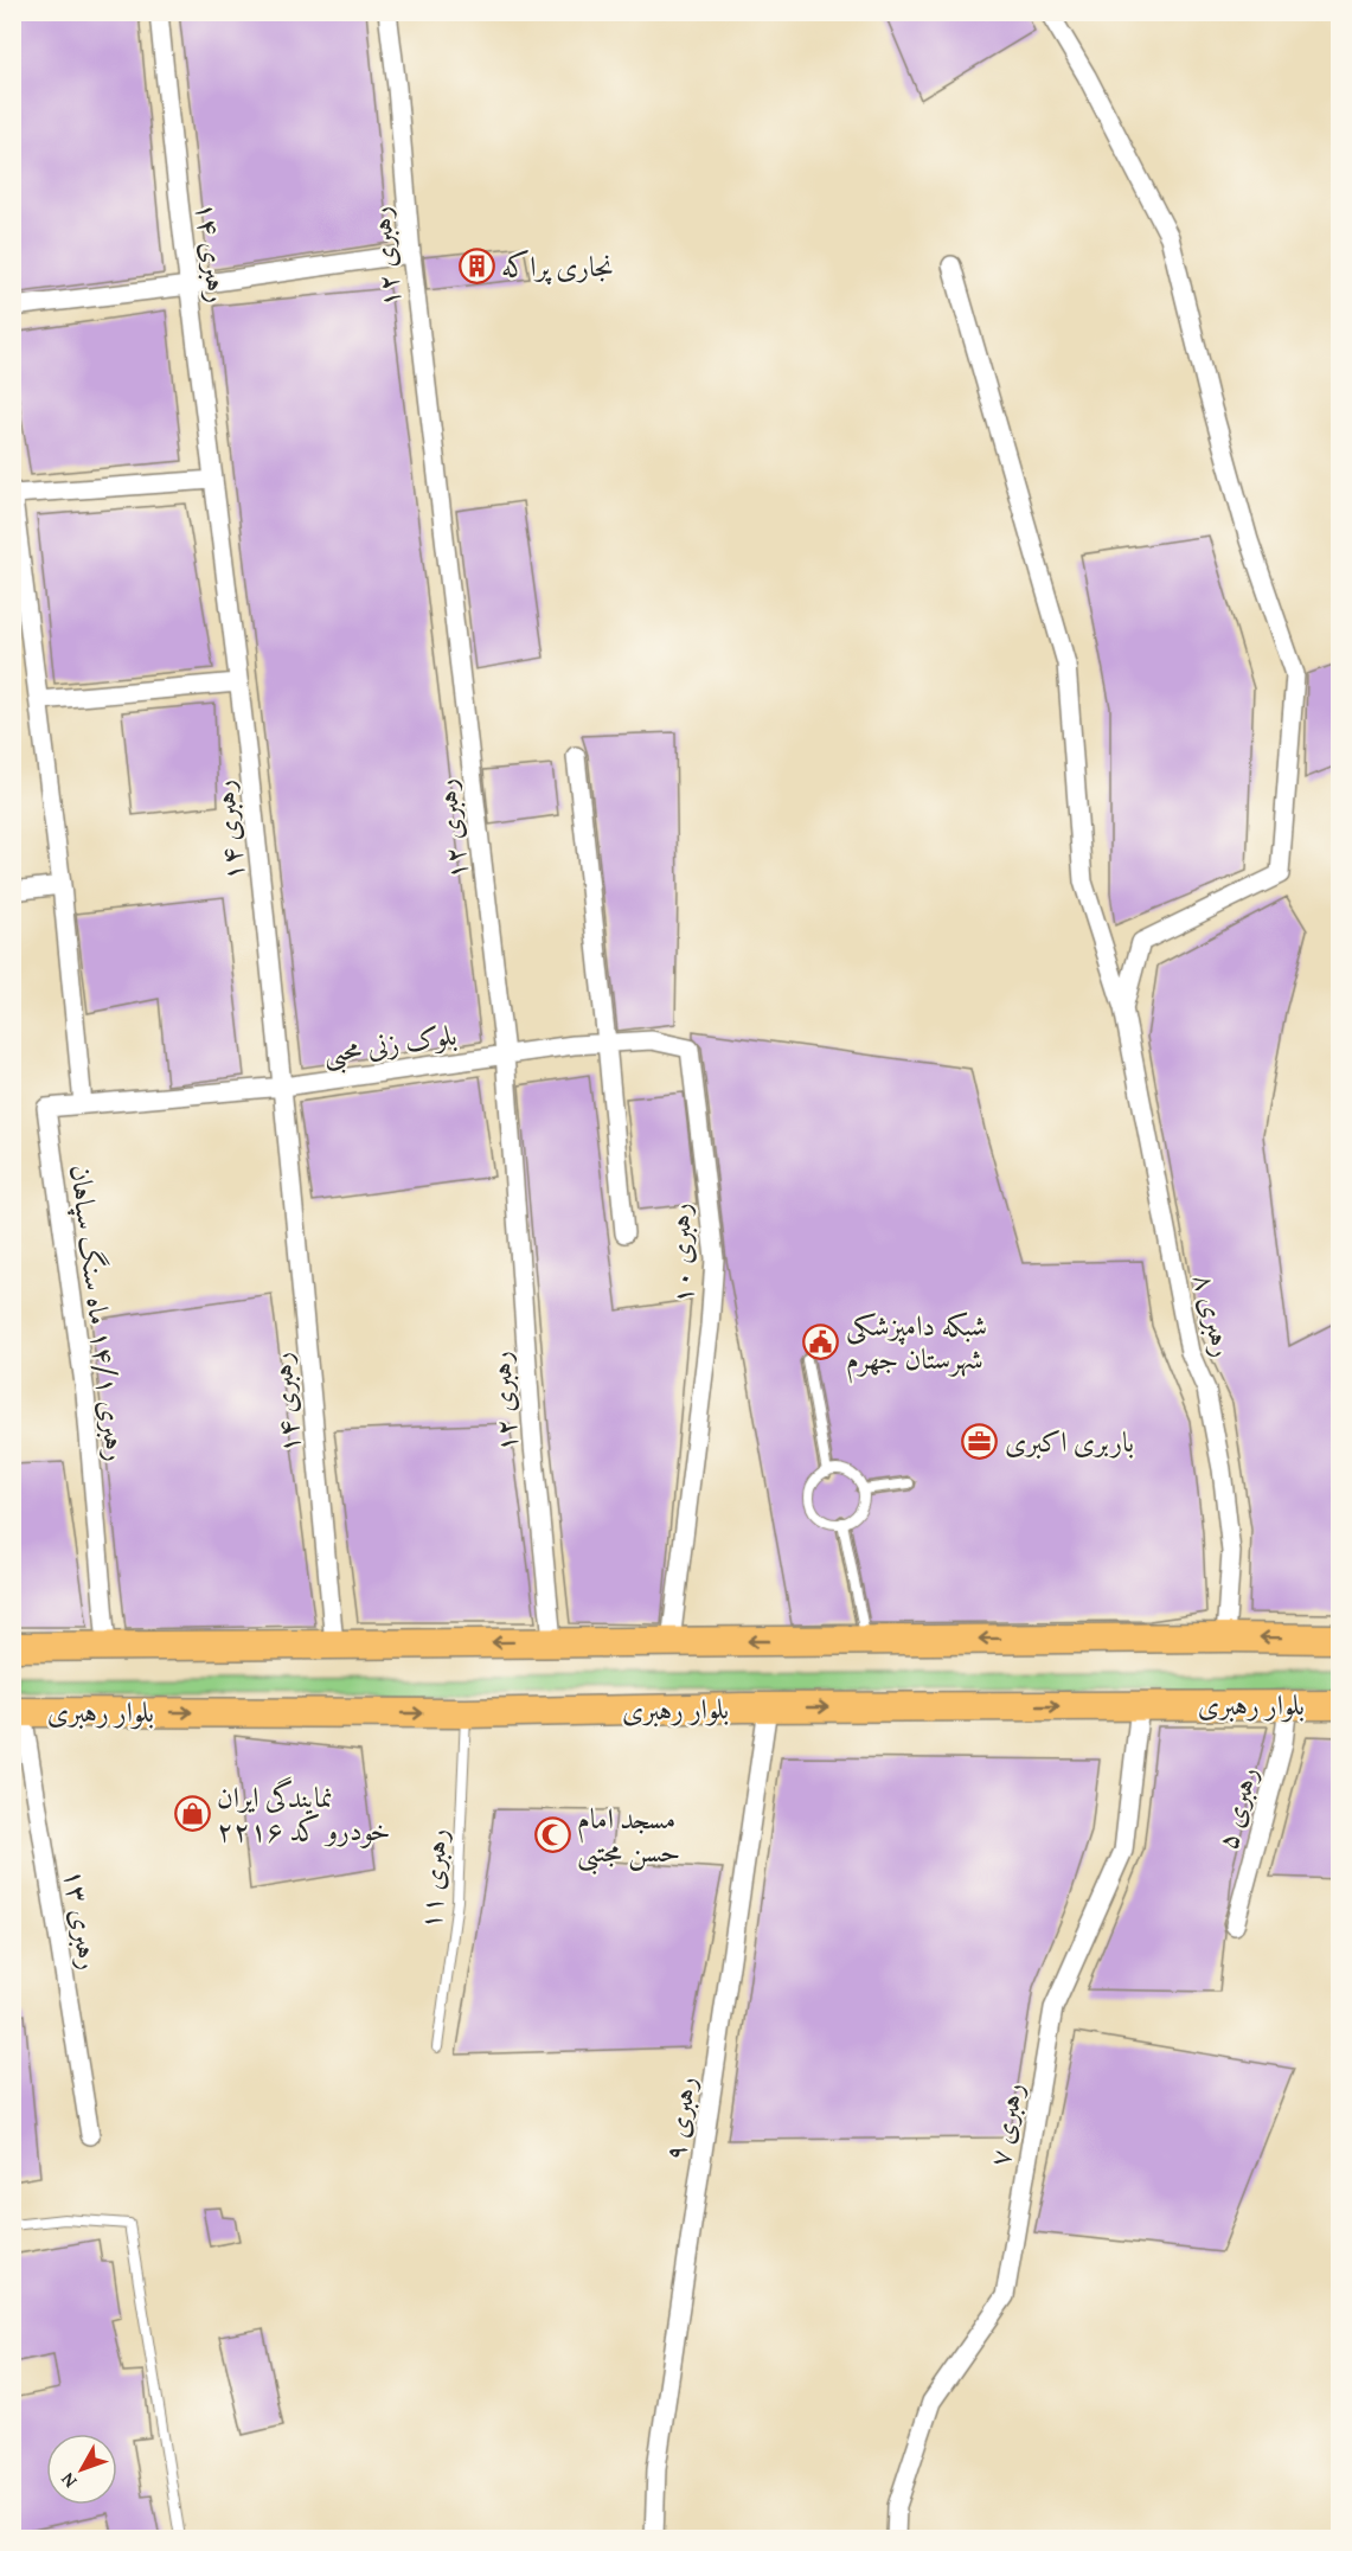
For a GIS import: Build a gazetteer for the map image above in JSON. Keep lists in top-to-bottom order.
{
  "streets": {
    "main road": ["بلوار رهبری"],
    "street": [
      "رهبری ۱۴",
      "رهبری ۱۲",
      "بلوک زنی محبی",
      "رهبری ۱۰",
      "رهبری ۱۴/۱ ماه سنگ سپاهان",
      "رهبری ۸",
      "رهبری ۵",
      "رهبری ۱۳",
      "رهبری ۹",
      "رهبری ۷"
    ],
    "lane": ["رهبری ۱۱"]
  },
  "crossings": [
    ["رهبری ۱۴", "بلوک زنی محبی"],
    ["رهبری ۱۴", "رهبری ۱۴/۱ ماه سنگ سپاهان"],
    ["رهبری ۱۲", "بلوک زنی محبی"],
    ["رهبری ۱۲", "رهبری ۱۰"],
    ["بلوک زنی محبی", "رهبری ۱۰"],
    ["بلوک زنی محبی", "رهبری ۱۴/۱ ماه سنگ سپاهان"],
    ["بلوار رهبری", "رهبری ۵"],
    ["بلوار رهبری", "رهبری ۱۱"],
    ["بلوار رهبری", "رهبری ۱۳"],
    ["بلوار رهبری", "رهبری ۹"],
    ["بلوار رهبری", "رهبری ۷"]
  ],
  "places": {
    "building": ["نجاری پراکه"],
    "public building": ["شبکه دامپزشکی شهرستان جهرم"],
    "office": ["باربری اکبری"],
    "shop": ["نمایندگی ایران خودرو کد ۲۲۱۶"],
    "mosque": ["مسجد امام حسن مجتبی"]
  },
  "north": "bottom left"
}
